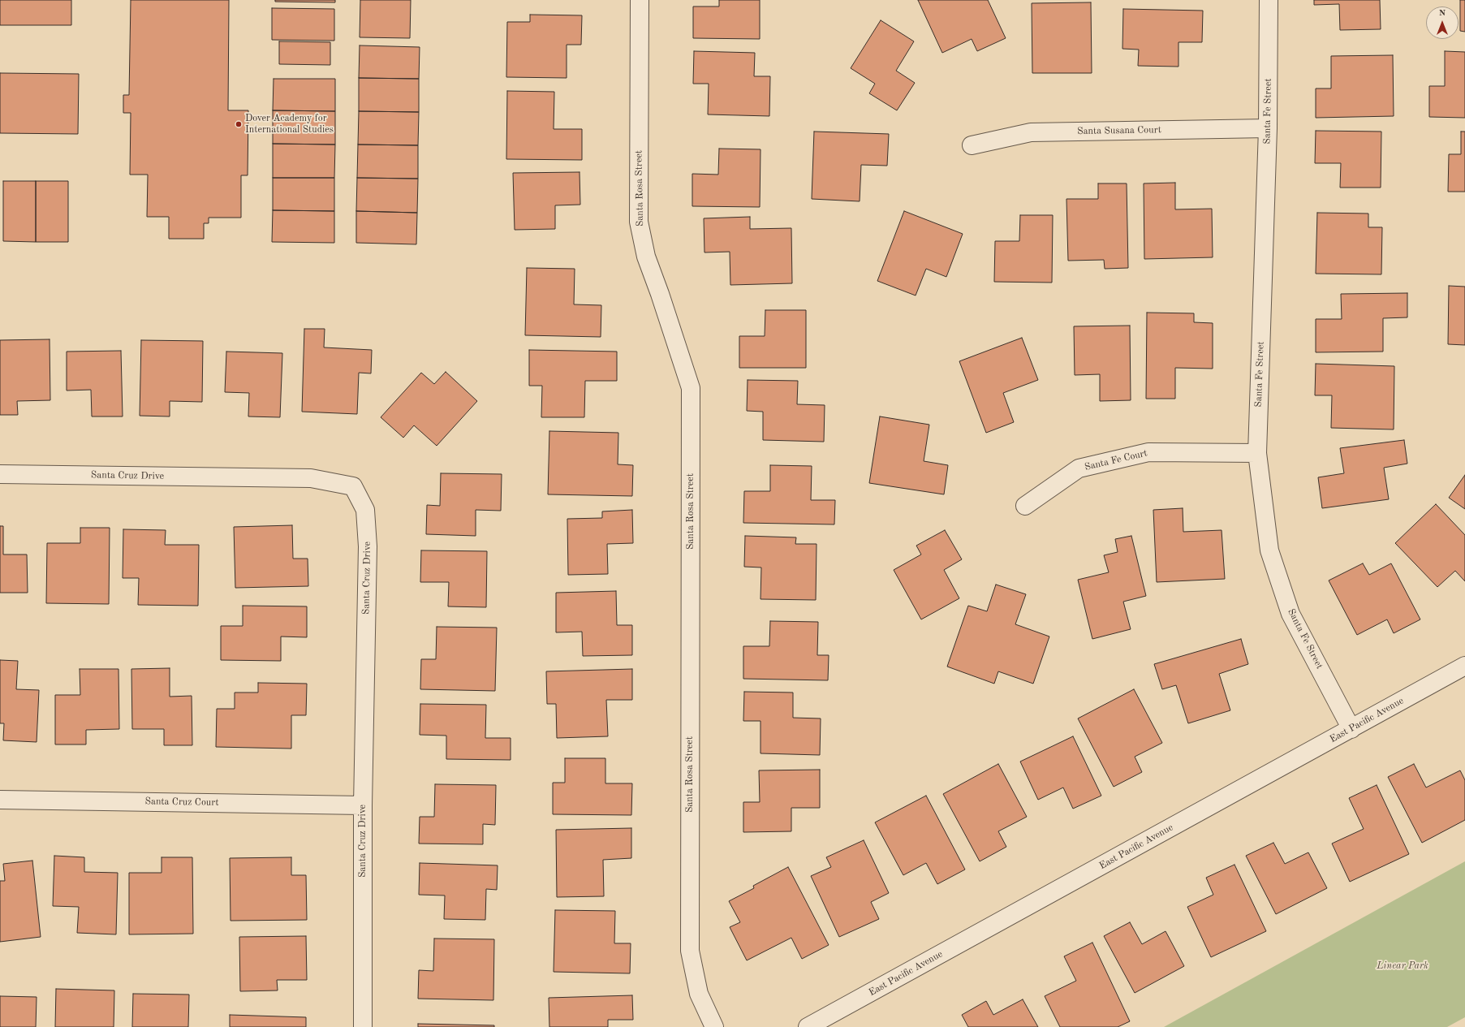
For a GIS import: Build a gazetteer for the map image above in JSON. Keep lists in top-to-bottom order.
{
  "streets": {
    "street": [
      "Santa Fe Street",
      "Santa Susana Court",
      "Santa Rosa Street",
      "Santa Fe Court",
      "Santa Cruz Drive",
      "East Pacific Avenue",
      "Santa Cruz Court"
    ]
  },
  "crossings": [
    ["Santa Fe Street", "Santa Susana Court"],
    ["Santa Fe Street", "Santa Fe Court"],
    ["Santa Fe Street", "East Pacific Avenue"],
    ["Santa Cruz Drive", "Santa Cruz Court"]
  ],
  "parks": ["Linear Park"],
  "places": ["Dover Academy for International Studies"],
  "north": "top"
}
